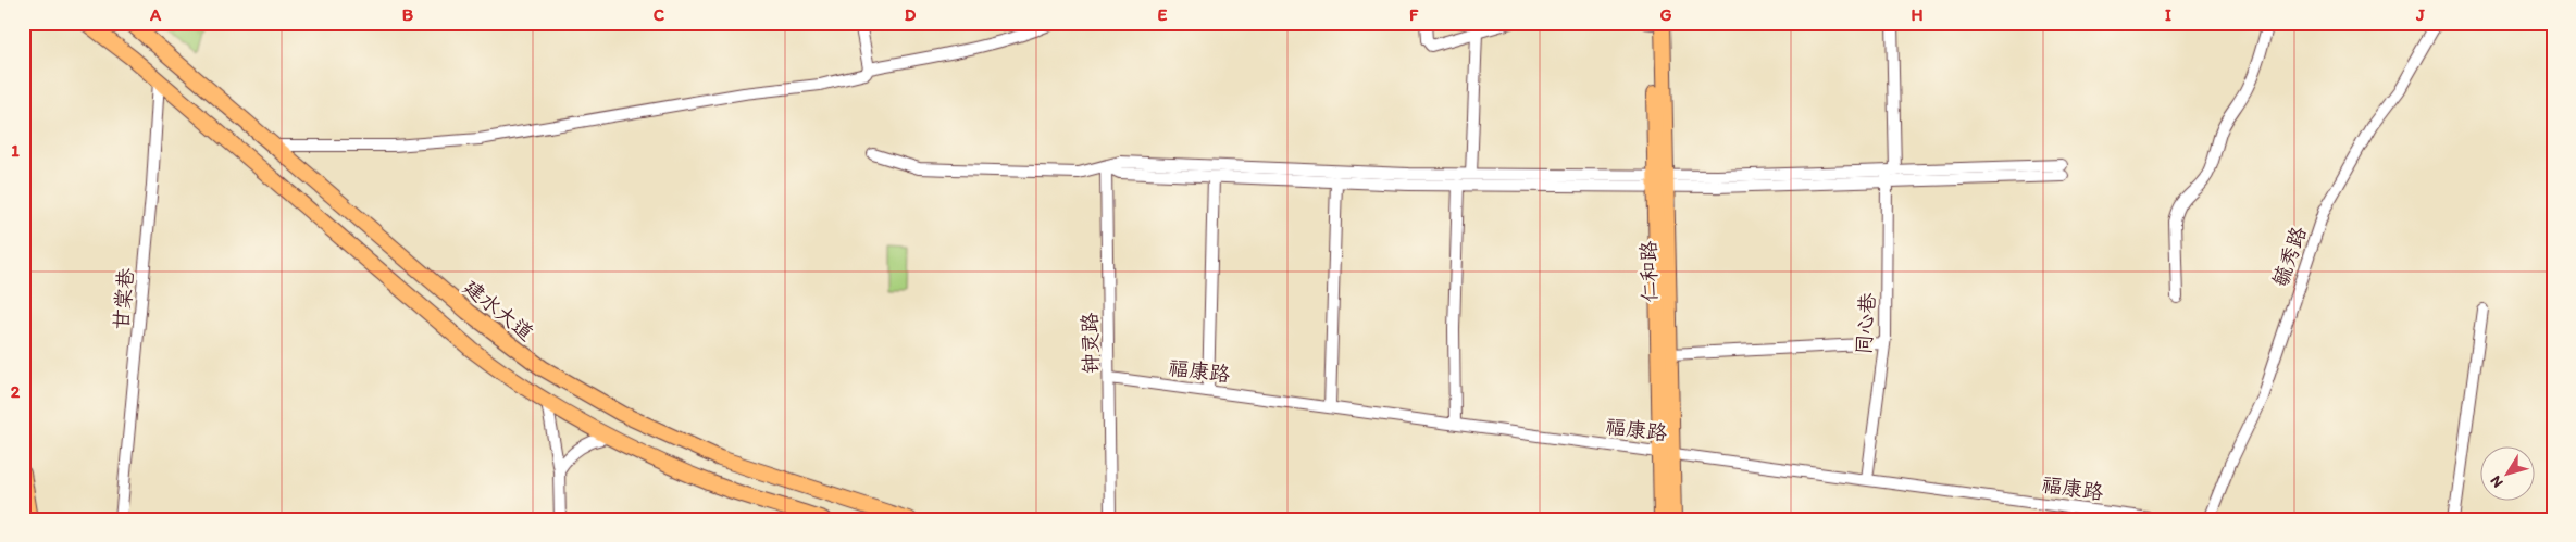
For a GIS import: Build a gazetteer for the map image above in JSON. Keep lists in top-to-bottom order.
{
  "streets": {
    "main road": ["仁和路", "建水大道"],
    "street": [
      "毓秀路",
      "甘棠巷",
      "同心巷",
      "钟灵路",
      "福康路"
    ]
  },
  "crossings": [
    ["仁和路", "福康路"],
    ["同心巷", "福康路"],
    ["钟灵路", "福康路"]
  ],
  "north": "bottom left",
  "grid": {
    "columns": [
      "A",
      "B",
      "C",
      "D",
      "E",
      "F",
      "G",
      "H",
      "I",
      "J"
    ],
    "rows": ["1", "2"]
  }
}
